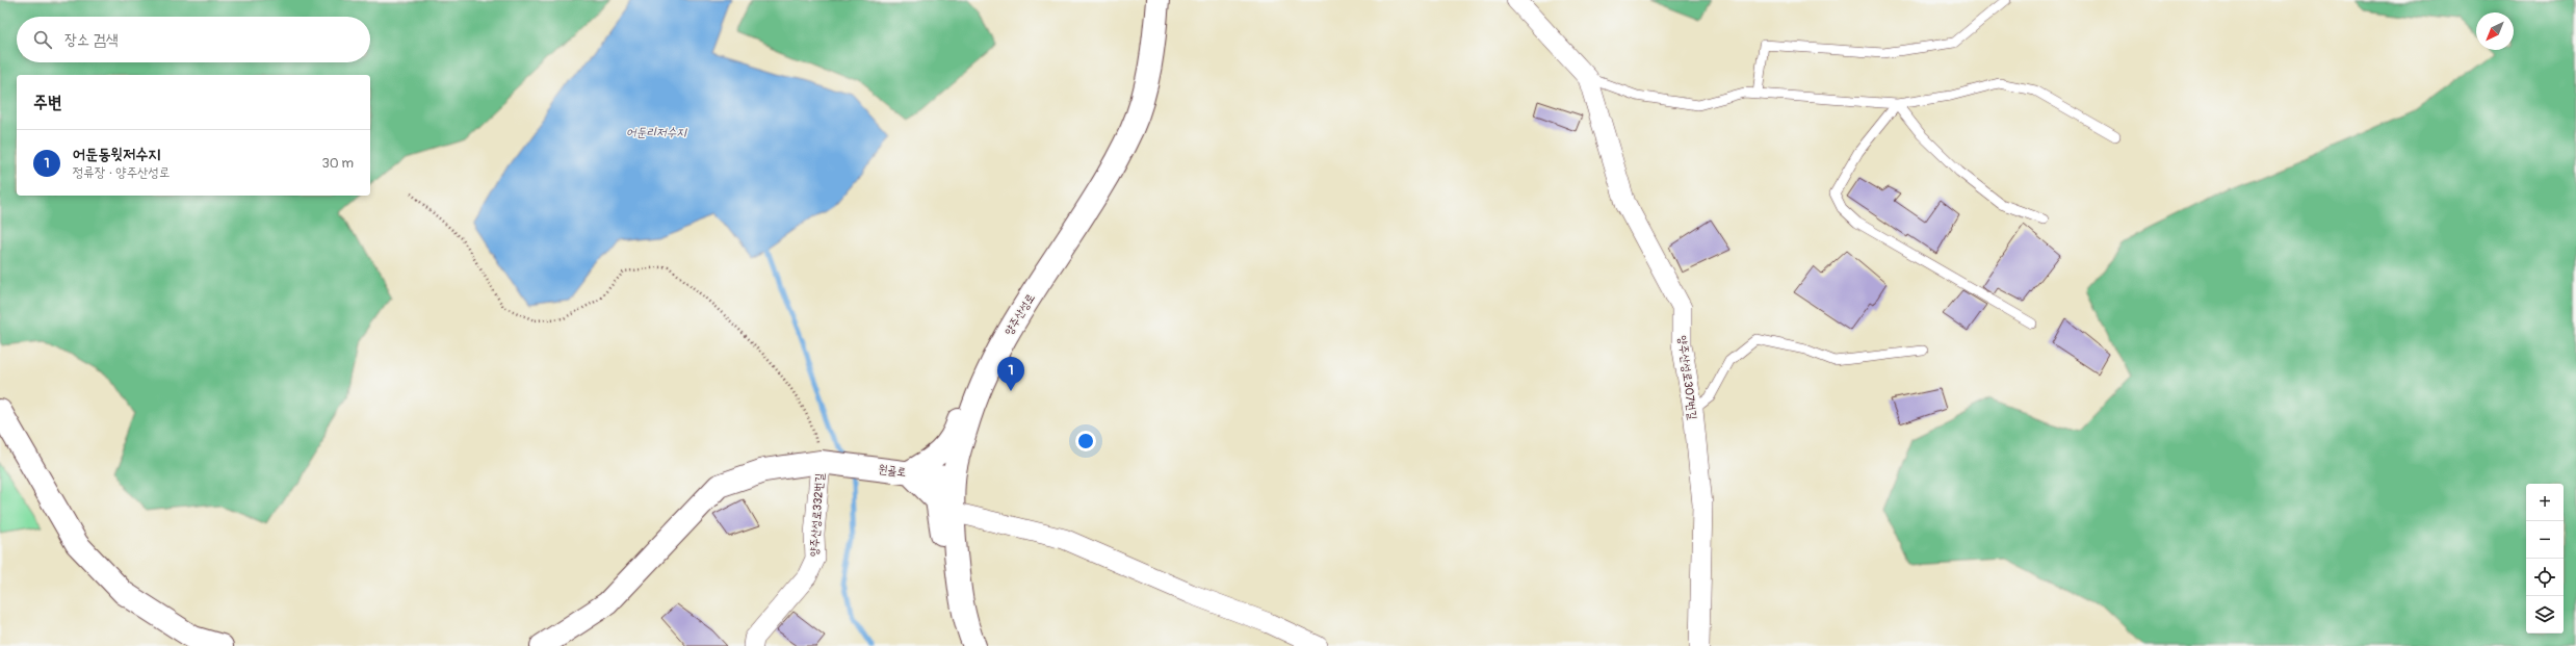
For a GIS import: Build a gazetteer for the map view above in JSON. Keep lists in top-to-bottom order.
{
  "streets": {
    "street": [
      "양주산성로",
      "양주산성로307번길",
      "원골로",
      "양주산성로332번길"
    ]
  },
  "crossings": [
    ["양주산성로", "원골로"],
    ["원골로", "양주산성로332번길"]
  ],
  "water": ["어둔리저수지"],
  "north": "bottom left",
  "page": {
    "search": "장소 검색",
    "heading": "주변",
    "list": [
      {
        "mark": "1",
        "name": "어둔동윗저수지",
        "note": "정류장 · 양주산성로",
        "value": "30 m"
      }
    ],
    "pins": "1",
    "map_buttons": ["+", "−"]
  }
}
